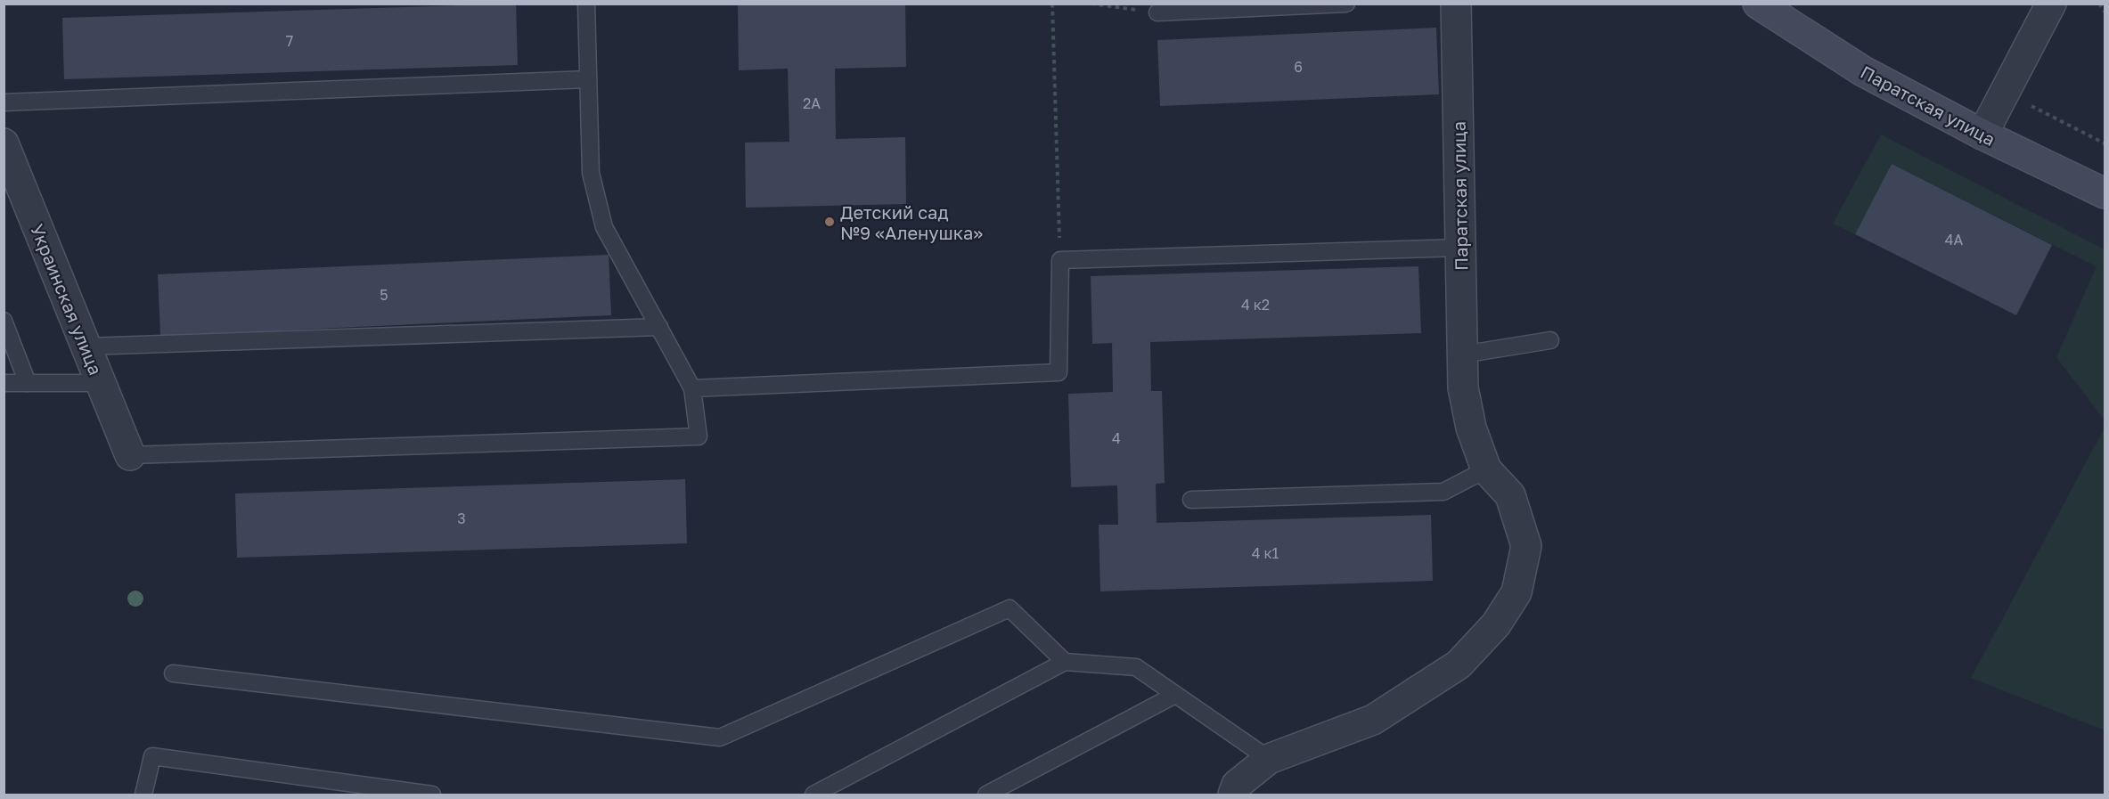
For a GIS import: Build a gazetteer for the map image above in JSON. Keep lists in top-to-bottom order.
{
  "streets": {
    "main road": ["Паратская улица"],
    "street": ["Украинская улица"]
  },
  "places": ["Детский сад №9 «Аленушка»"],
  "house_numbers": [
    "7",
    "6",
    "2А",
    "4А",
    "5",
    "4 к2",
    "4",
    "3",
    "4 к1"
  ]
}
